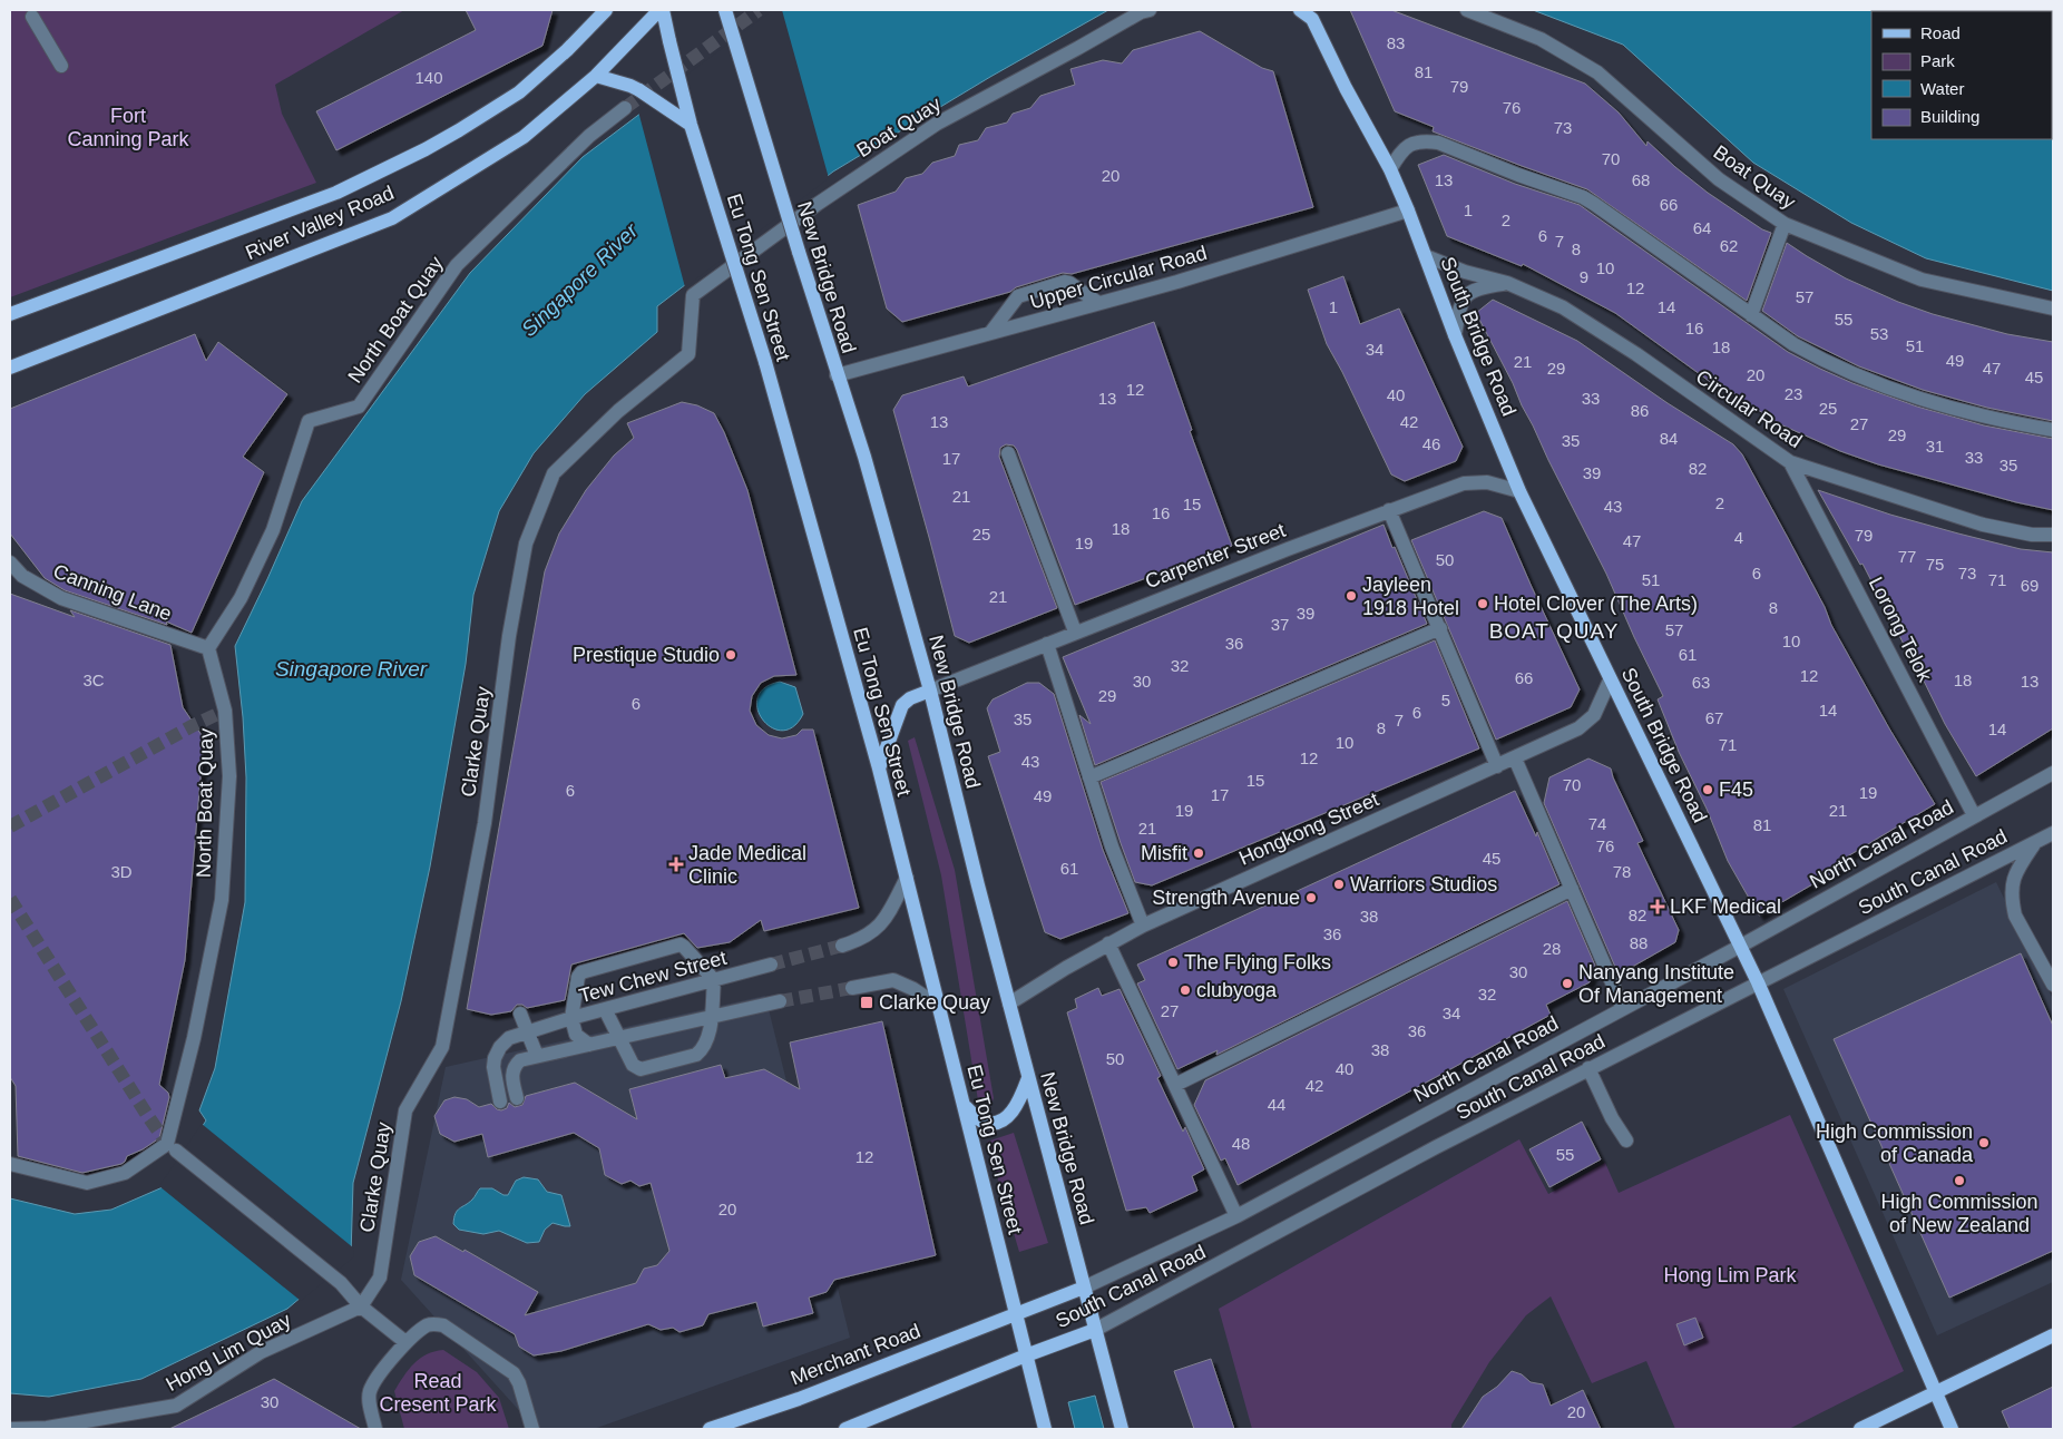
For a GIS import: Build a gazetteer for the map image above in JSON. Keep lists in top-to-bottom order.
{
  "streets": {
    "main road": [
      "River Valley Road",
      "Eu Tong Sen Street",
      "New Bridge Road",
      "South Bridge Road",
      "North Canal Road",
      "South Canal Road",
      "Merchant Road"
    ],
    "street": [
      "Boat Quay",
      "Upper Circular Road",
      "North Boat Quay",
      "Circular Road",
      "Carpenter Street",
      "Canning Lane",
      "Lorong Telok",
      "Clarke Quay",
      "Hongkong Street",
      "Tew Chew Street",
      "Hong Lim Quay"
    ]
  },
  "crossings": [
    ["Boat Quay", "Clarke Quay"],
    ["River Valley Road", "Eu Tong Sen Street"],
    ["Eu Tong Sen Street", "North Canal Road"],
    ["Eu Tong Sen Street", "South Canal Road"],
    ["Eu Tong Sen Street", "Merchant Road"],
    ["New Bridge Road", "Upper Circular Road"],
    ["New Bridge Road", "Carpenter Street"],
    ["New Bridge Road", "Hongkong Street"],
    ["New Bridge Road", "North Canal Road"],
    ["New Bridge Road", "South Canal Road"],
    ["Upper Circular Road", "South Bridge Road"],
    ["North Boat Quay", "Canning Lane"],
    ["South Bridge Road", "Circular Road"],
    ["South Bridge Road", "Carpenter Street"],
    ["South Bridge Road", "Hongkong Street"],
    ["South Bridge Road", "North Canal Road"],
    ["South Bridge Road", "South Canal Road"],
    ["Circular Road", "Lorong Telok"],
    ["Lorong Telok", "North Canal Road"],
    ["Clarke Quay", "Hong Lim Quay"],
    ["North Canal Road", "Merchant Road"]
  ],
  "districts": ["BOAT QUAY"],
  "water": ["Singapore River"],
  "parks": ["Fort Canning Park", "Hong Lim Park", "Read Cresent Park"],
  "places": {
    "other": [
      "Jayleen 1918 Hotel",
      "Hotel Clover (The Arts)",
      "Prestique Studio",
      "F45",
      "Misfit",
      "Warriors Studios",
      "Strength Avenue",
      "The Flying Folks",
      "Nanyang Institute Of Management",
      "clubyoga",
      "High Commission of Canada",
      "High Commission of New Zealand"
    ],
    "health": ["Jade Medical Clinic", "LKF Medical"],
    "transit": ["Clarke Quay"]
  },
  "house_numbers": [
    "83",
    "81",
    "140",
    "79",
    "76",
    "73",
    "70",
    "20",
    "13",
    "68",
    "66",
    "1",
    "2",
    "64",
    "6",
    "7",
    "62",
    "8",
    "10",
    "9",
    "12",
    "57",
    "1",
    "14",
    "55",
    "16",
    "53",
    "51",
    "18",
    "34",
    "49",
    "21",
    "29",
    "47",
    "20",
    "45",
    "12",
    "23",
    "40",
    "13",
    "33",
    "25",
    "86",
    "13",
    "42",
    "27",
    "29",
    "84",
    "35",
    "46",
    "31",
    "33",
    "17",
    "35",
    "82",
    "39",
    "21",
    "2",
    "15",
    "43",
    "16",
    "18",
    "25",
    "79",
    "4",
    "47",
    "19",
    "77",
    "50",
    "75",
    "6",
    "73",
    "51",
    "71",
    "69",
    "21",
    "8",
    "39",
    "37",
    "57",
    "10",
    "36",
    "61",
    "32",
    "12",
    "66",
    "3C",
    "18",
    "30",
    "13",
    "63",
    "29",
    "5",
    "6",
    "14",
    "6",
    "67",
    "35",
    "7",
    "8",
    "14",
    "10",
    "71",
    "12",
    "43",
    "15",
    "70",
    "6",
    "19",
    "17",
    "49",
    "19",
    "21",
    "74",
    "81",
    "21",
    "76",
    "45",
    "61",
    "3D",
    "78",
    "82",
    "38",
    "36",
    "88",
    "28",
    "30",
    "32",
    "27",
    "34",
    "36",
    "38",
    "50",
    "40",
    "42",
    "44",
    "48",
    "55",
    "12",
    "20",
    "30",
    "20"
  ],
  "legend": [
    "Road",
    "Park",
    "Water",
    "Building"
  ]
}
